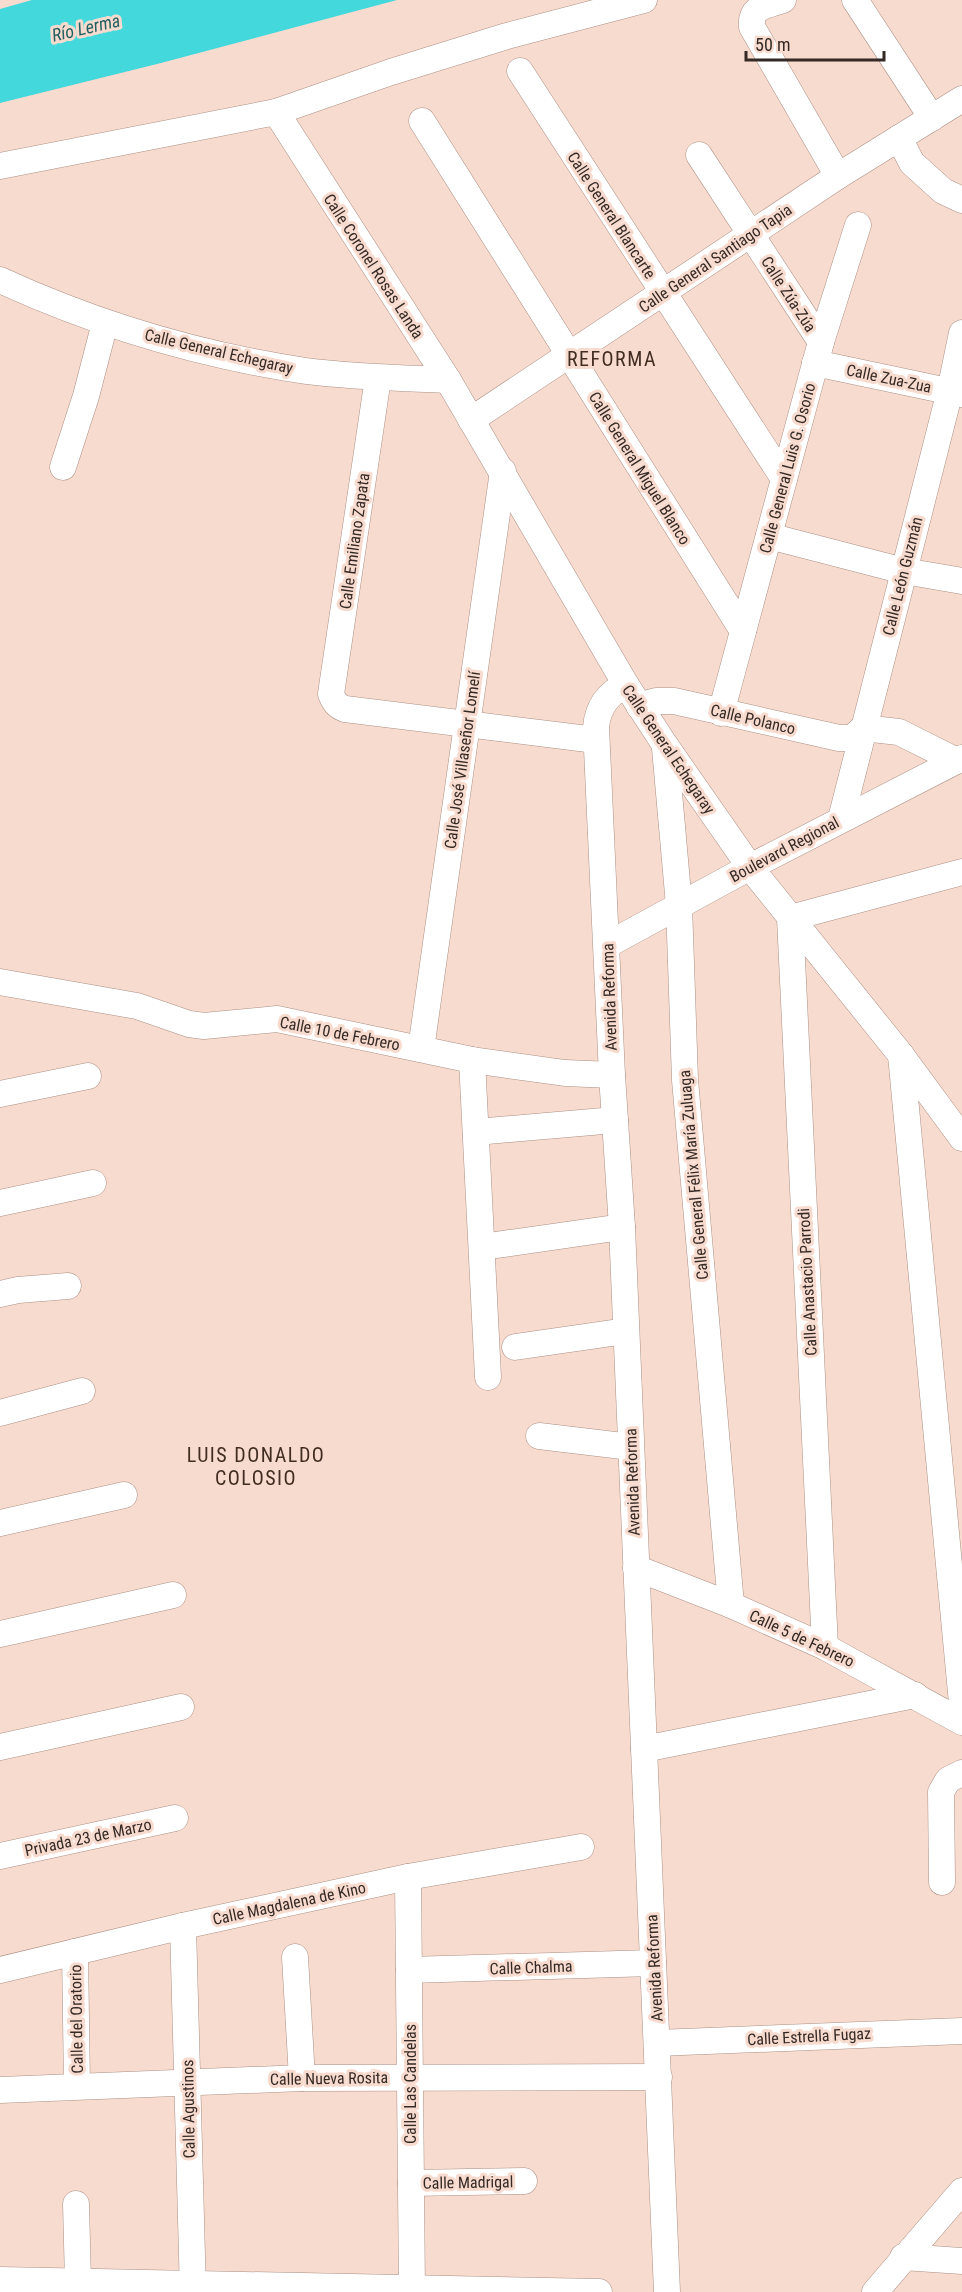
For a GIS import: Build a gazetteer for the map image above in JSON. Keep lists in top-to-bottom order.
{
  "streets": {
    "street": [
      "Calle General Blancarte",
      "Calle General Santiago Tapia",
      "Calle Coronel Rosas Landa",
      "Calle Zúa-Zúa",
      "Calle General Echegaray",
      "Calle Zua-Zua",
      "Calle General Miguel Blanco",
      "Calle General Luis G. Osorio",
      "Calle Emiliano Zapata",
      "Calle León Guzmán",
      "Calle Polanco",
      "Calle José Villaseñor Lomelí",
      "Boulevard Regional",
      "Avenida Reforma",
      "Calle 10 de Febrero",
      "Calle General Félix María Zuluaga",
      "Calle Anastacio Parrodi",
      "Calle 5 de Febrero",
      "Privada 23 de Marzo",
      "Calle Magdalena de Kino",
      "Calle Chalma",
      "Calle del Oratorio",
      "Calle Estrella Fugaz",
      "Calle Nueva Rosita",
      "Calle Las Candelas",
      "Calle Agustinos",
      "Calle Madrigal"
    ]
  },
  "crossings": [
    ["Calle General Blancarte", "Calle General Santiago Tapia"],
    ["Calle General Blancarte", "Calle General Luis G. Osorio"],
    ["Calle General Santiago Tapia", "Calle Coronel Rosas Landa"],
    ["Calle General Santiago Tapia", "Calle Zúa-Zúa"],
    ["Calle General Santiago Tapia", "Calle General Echegaray"],
    ["Calle General Santiago Tapia", "Calle General Miguel Blanco"],
    ["Calle Coronel Rosas Landa", "Calle General Echegaray"],
    ["Calle Zúa-Zúa", "Calle Zua-Zua"],
    ["Calle Zúa-Zúa", "Calle General Luis G. Osorio"],
    ["Calle General Echegaray", "Calle Emiliano Zapata"],
    ["Calle General Echegaray", "Calle Polanco"],
    ["Calle General Echegaray", "Calle José Villaseñor Lomelí"],
    ["Calle General Echegaray", "Boulevard Regional"],
    ["Calle General Echegaray", "Avenida Reforma"],
    ["Calle General Echegaray", "Calle General Félix María Zuluaga"],
    ["Calle General Echegaray", "Calle Anastacio Parrodi"],
    ["Calle Zua-Zua", "Calle General Luis G. Osorio"],
    ["Calle Zua-Zua", "Calle León Guzmán"],
    ["Calle General Miguel Blanco", "Calle General Luis G. Osorio"],
    ["Calle General Luis G. Osorio", "Calle Polanco"],
    ["Calle Emiliano Zapata", "Calle José Villaseñor Lomelí"],
    ["Calle León Guzmán", "Calle Polanco"],
    ["Calle León Guzmán", "Boulevard Regional"],
    ["Calle Polanco", "Avenida Reforma"],
    ["Calle José Villaseñor Lomelí", "Calle 10 de Febrero"],
    ["Boulevard Regional", "Avenida Reforma"],
    ["Boulevard Regional", "Calle General Félix María Zuluaga"],
    ["Avenida Reforma", "Calle 10 de Febrero"],
    ["Avenida Reforma", "Calle 5 de Febrero"],
    ["Avenida Reforma", "Calle Chalma"],
    ["Avenida Reforma", "Calle Estrella Fugaz"],
    ["Avenida Reforma", "Calle Nueva Rosita"],
    ["Calle General Félix María Zuluaga", "Calle 5 de Febrero"],
    ["Calle Anastacio Parrodi", "Calle 5 de Febrero"],
    ["Calle Magdalena de Kino", "Calle del Oratorio"],
    ["Calle Magdalena de Kino", "Calle Las Candelas"],
    ["Calle Magdalena de Kino", "Calle Agustinos"],
    ["Calle Chalma", "Calle Las Candelas"],
    ["Calle del Oratorio", "Calle Nueva Rosita"],
    ["Calle Nueva Rosita", "Calle Las Candelas"],
    ["Calle Nueva Rosita", "Calle Agustinos"],
    ["Calle Las Candelas", "Calle Madrigal"]
  ],
  "districts": ["REFORMA", "LUIS DONALDO COLOSIO"],
  "water": ["Río Lerma"],
  "scale_bar": "50 m"
}
